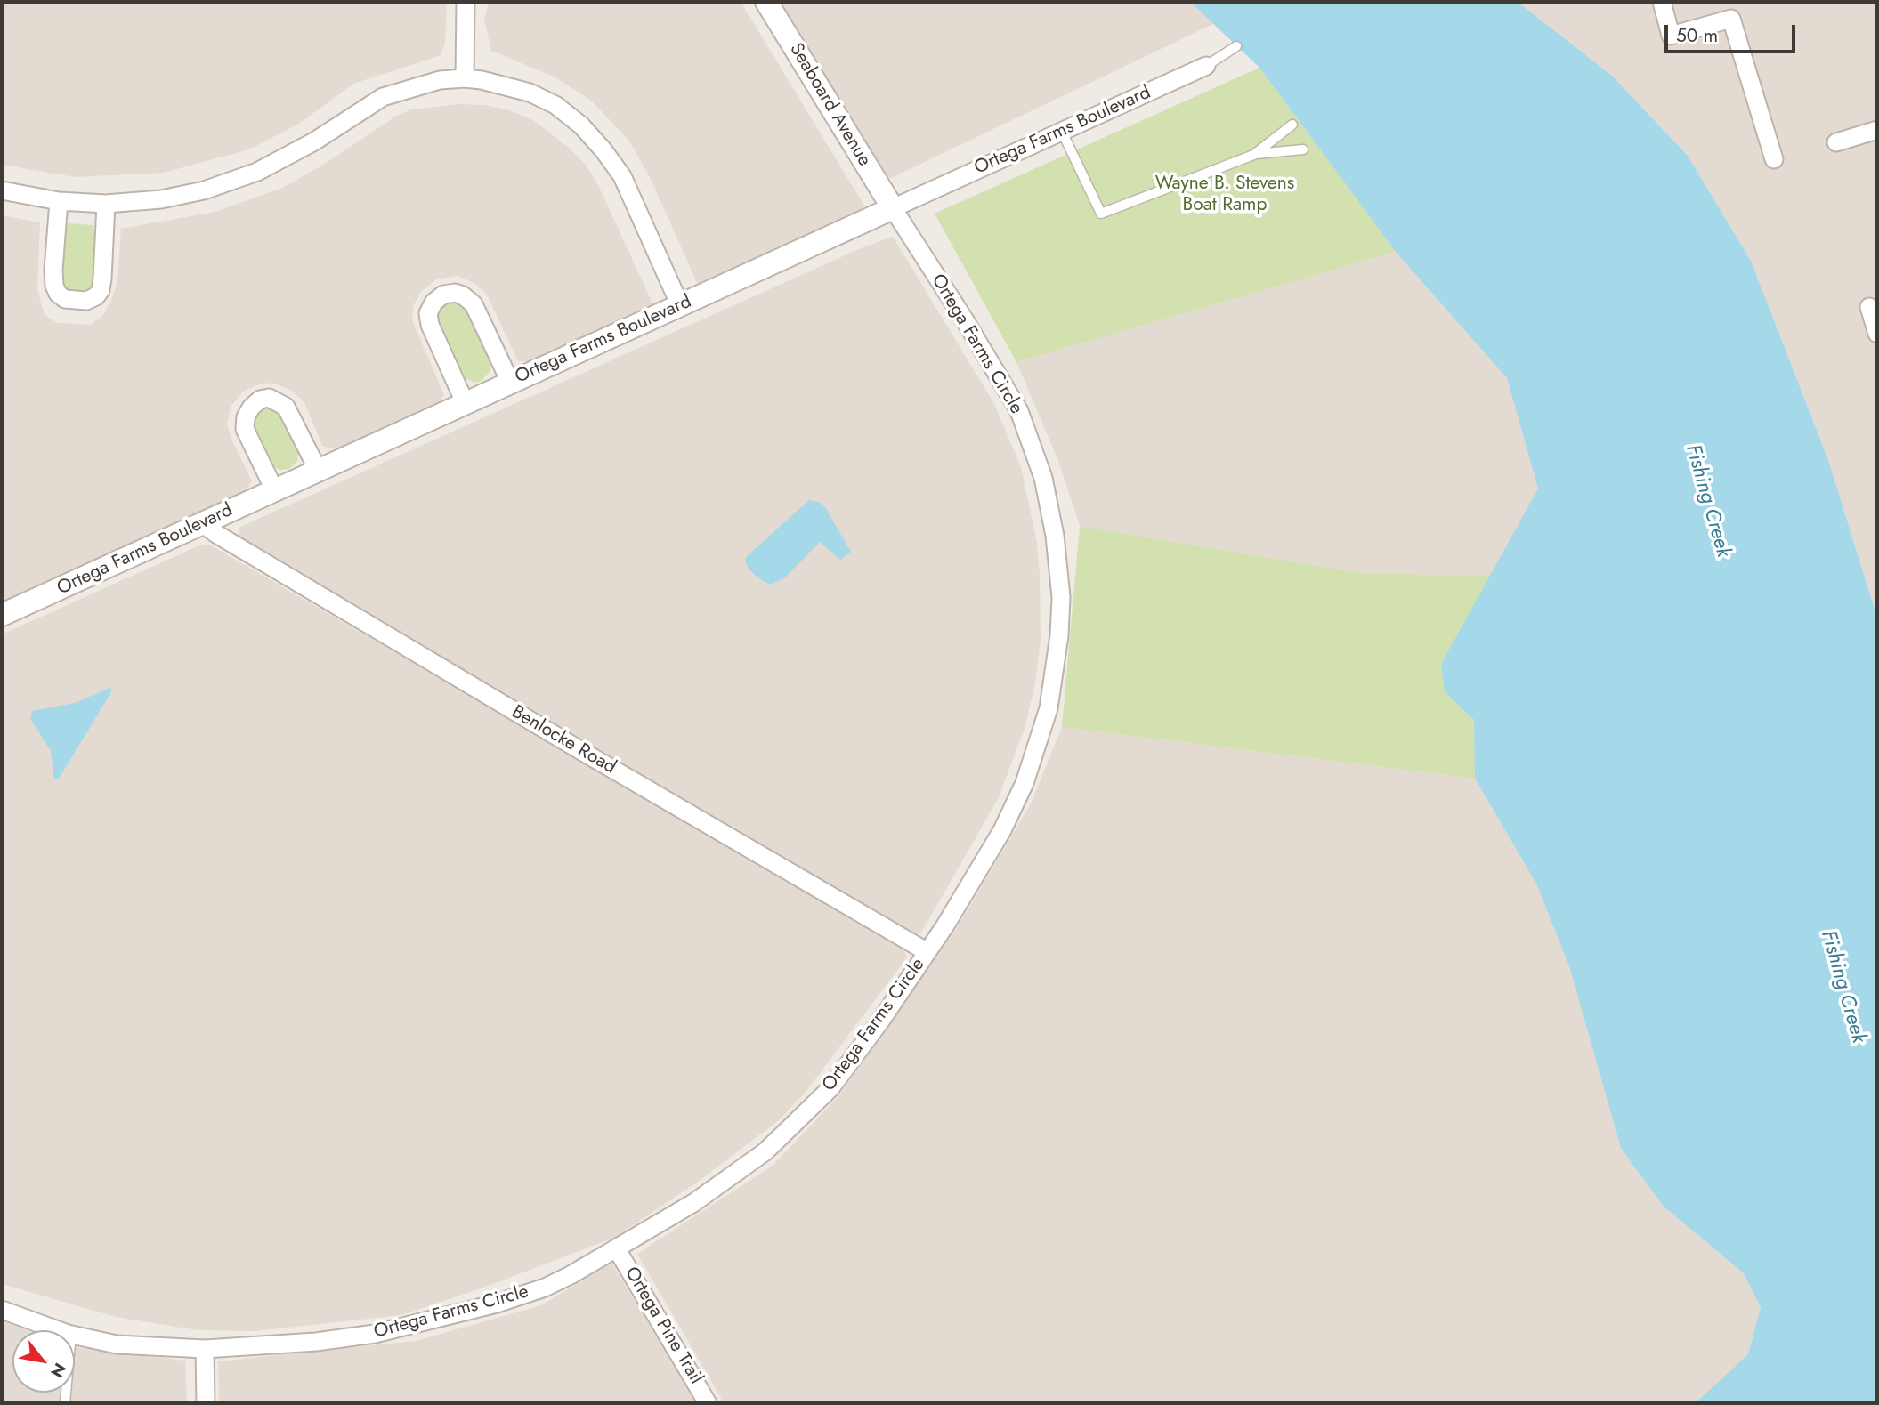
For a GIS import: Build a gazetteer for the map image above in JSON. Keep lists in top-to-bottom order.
{
  "streets": {
    "street": [
      "Seaboard Avenue",
      "Ortega Farms Boulevard",
      "Ortega Farms Circle",
      "Benlocke Road",
      "Ortega Pine Trail"
    ]
  },
  "crossings": [
    ["Seaboard Avenue", "Ortega Farms Boulevard"],
    ["Seaboard Avenue", "Ortega Farms Circle"],
    ["Ortega Farms Boulevard", "Ortega Farms Circle"],
    ["Ortega Farms Boulevard", "Benlocke Road"],
    ["Ortega Farms Circle", "Benlocke Road"],
    ["Ortega Farms Circle", "Ortega Pine Trail"]
  ],
  "water": ["Fishing Creek"],
  "parks": ["Wayne B. Stevens Boat Ramp"],
  "scale_bar": "50 m",
  "north": "bottom right"
}
